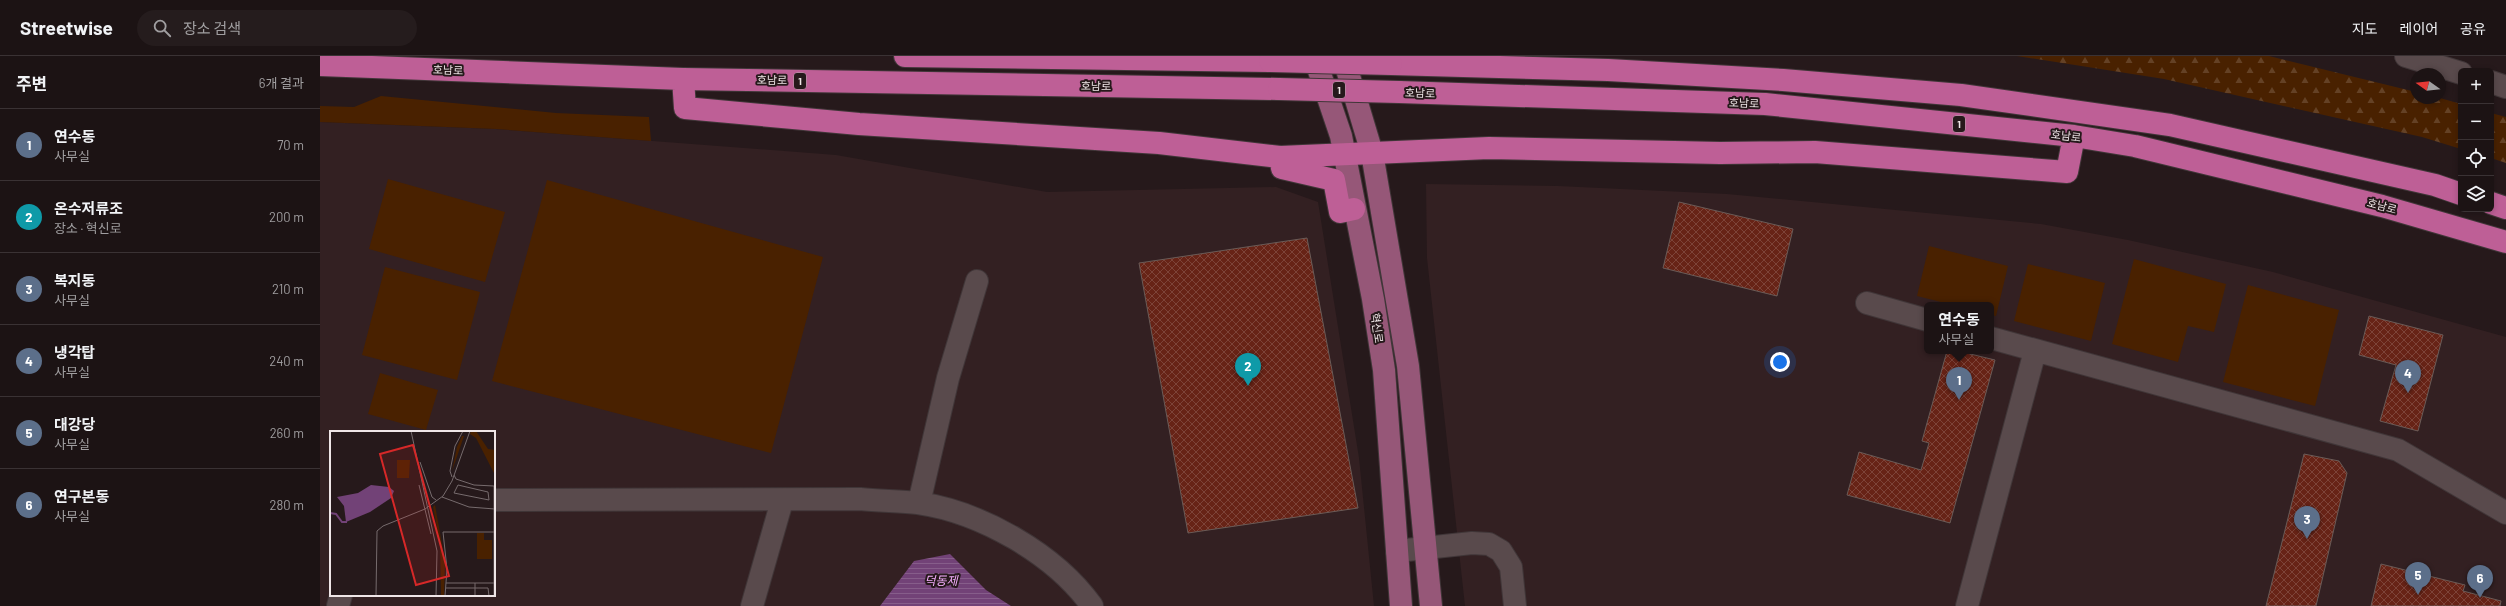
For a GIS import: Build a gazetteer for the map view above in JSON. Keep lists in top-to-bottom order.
{
  "streets": {
    "highway": ["호남로", "1"],
    "main road": ["혁신로"]
  },
  "water": ["덕동제"],
  "north": "left",
  "page": {
    "header": "Streetwise",
    "search": "장소 검색",
    "nav": ["지도", "레이어", "공유"],
    "heading": ["주변", "6개 결과"],
    "map_buttons": ["+", "−"],
    "list": [
      {
        "mark": "1",
        "name": "연수동",
        "note": "사무실",
        "value": "70 m"
      },
      {
        "mark": "2",
        "name": "온수저류조",
        "note": "장소 · 혁신로",
        "value": "200 m"
      },
      {
        "mark": "3",
        "name": "복지동",
        "note": "사무실",
        "value": "210 m"
      },
      {
        "mark": "4",
        "name": "냉각탑",
        "note": "사무실",
        "value": "240 m"
      },
      {
        "mark": "5",
        "name": "대강당",
        "note": "사무실",
        "value": "260 m"
      },
      {
        "mark": "6",
        "name": "연구본동",
        "note": "사무실",
        "value": "280 m"
      }
    ],
    "popup": ["연수동", "사무실"],
    "pins": [
      "2",
      "4",
      "1",
      "3",
      "5",
      "6"
    ]
  }
}
